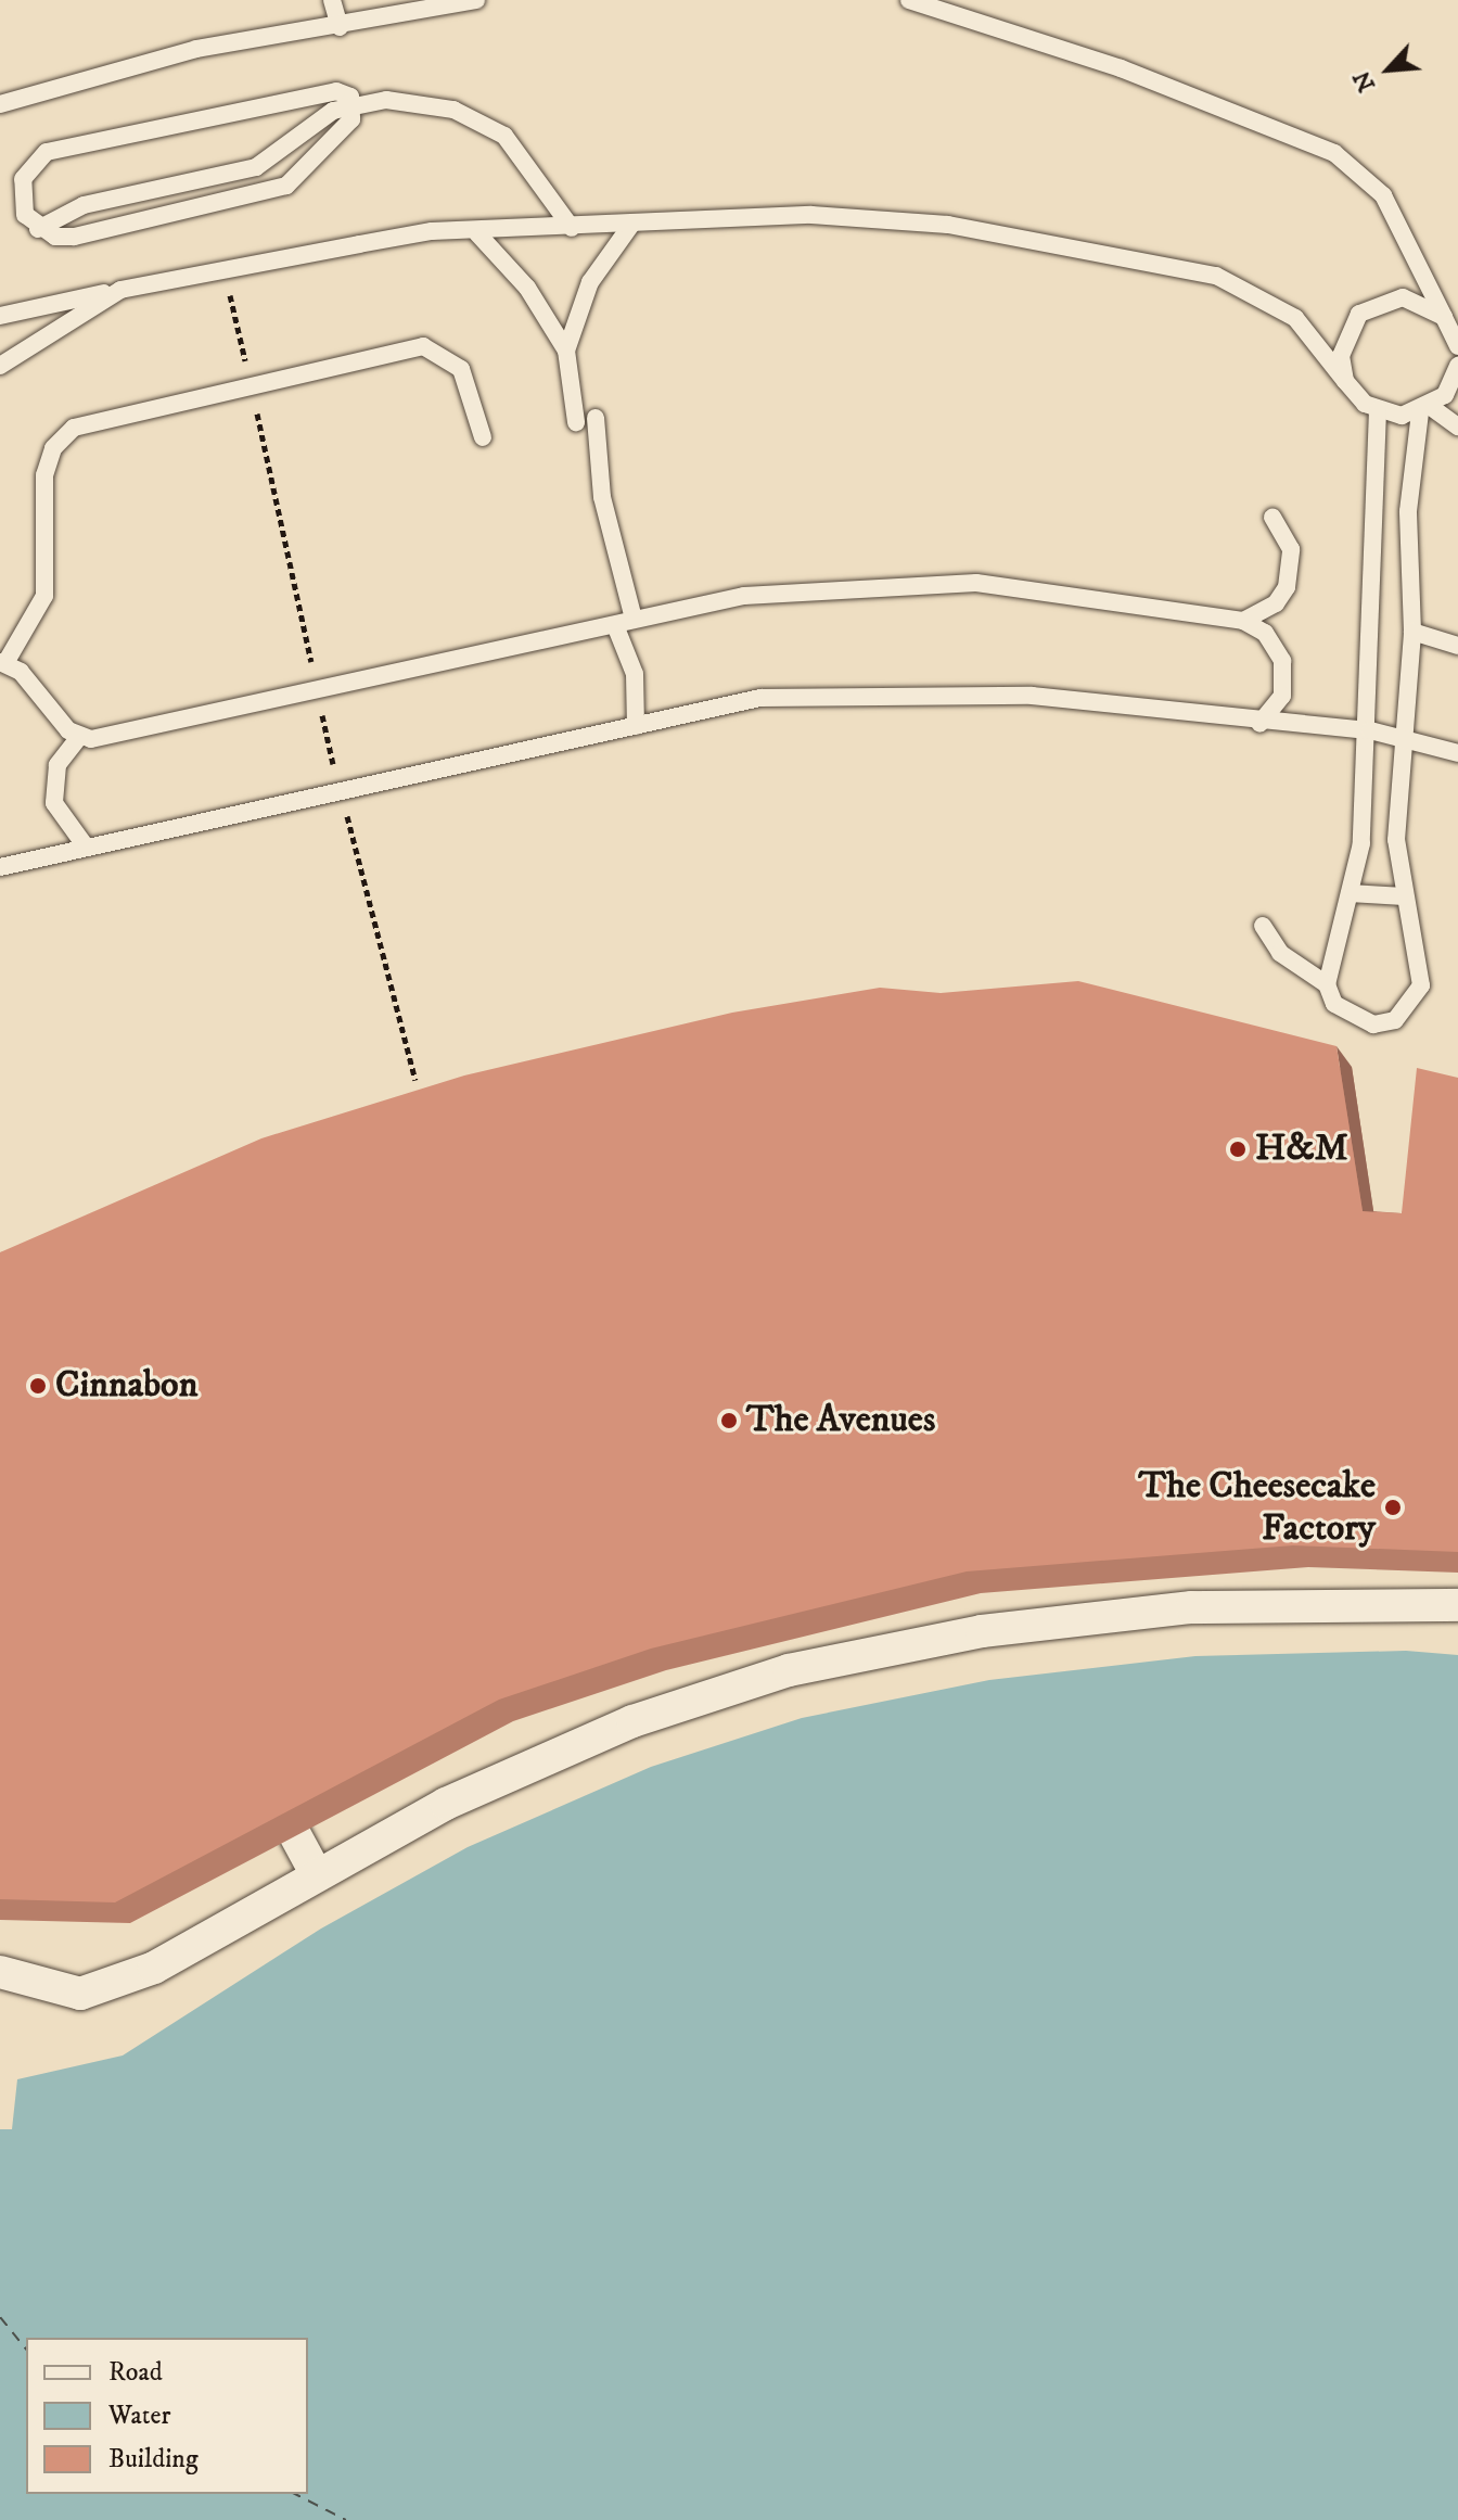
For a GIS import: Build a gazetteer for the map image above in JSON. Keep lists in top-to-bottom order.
{
  "places": [
    "H&M",
    "Cinnabon",
    "The Avenues",
    "The Cheesecake Factory"
  ],
  "legend": ["Road", "Water", "Building"],
  "north": "bottom left"
}
